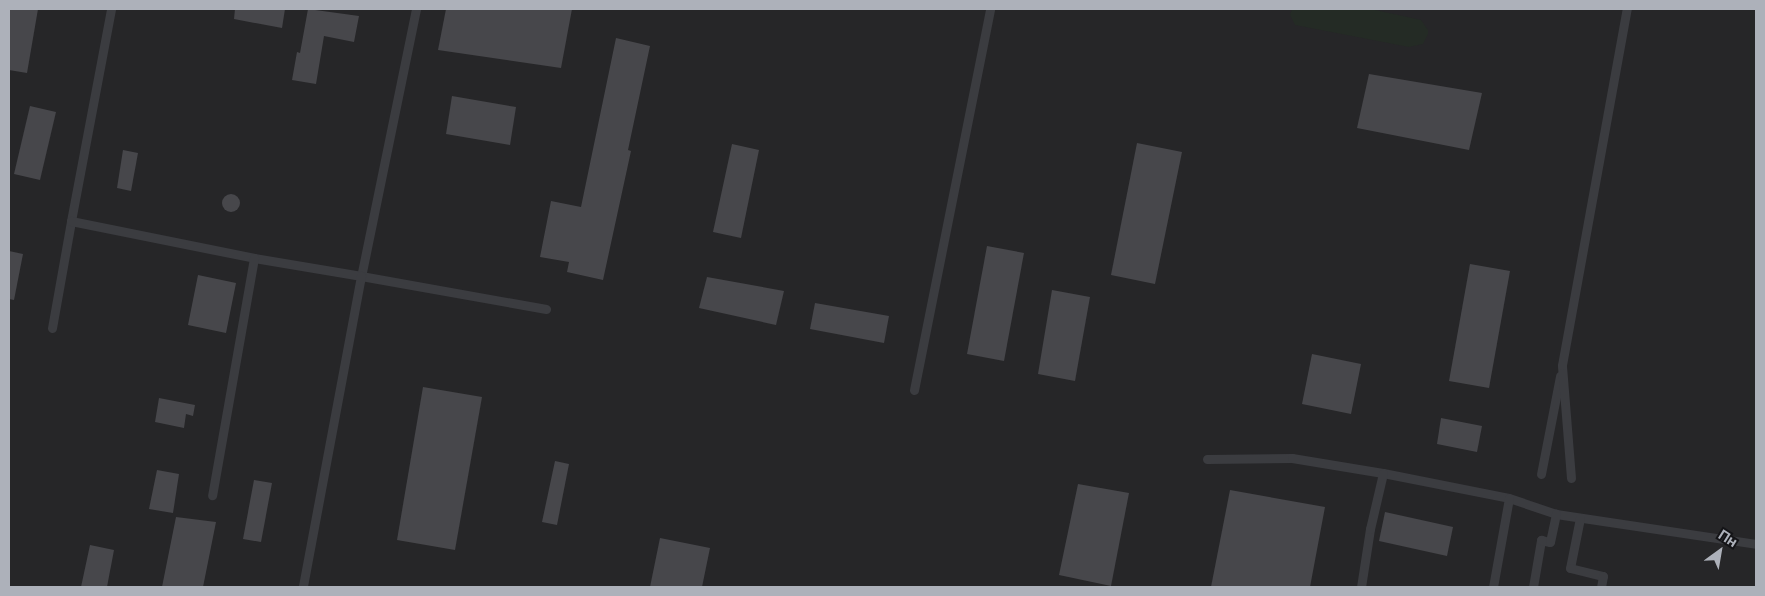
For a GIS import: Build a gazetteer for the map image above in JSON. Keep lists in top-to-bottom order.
{
  "north": "top right"
}
